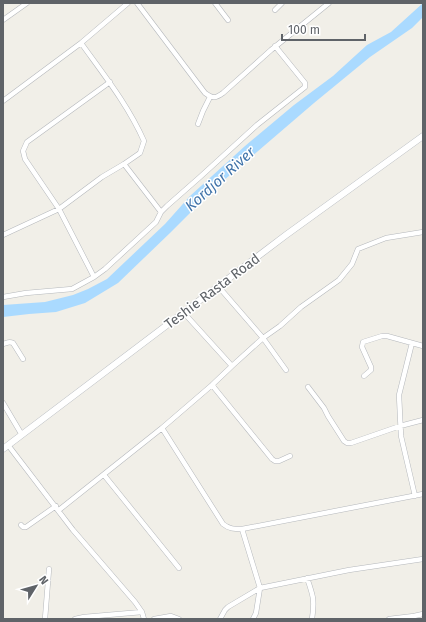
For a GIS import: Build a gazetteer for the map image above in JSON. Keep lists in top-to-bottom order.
{
  "streets": {
    "main road": ["Teshie Rasta Road"]
  },
  "water": ["Kordjor River"],
  "scale_bar": "100 m",
  "north": "top right"
}
